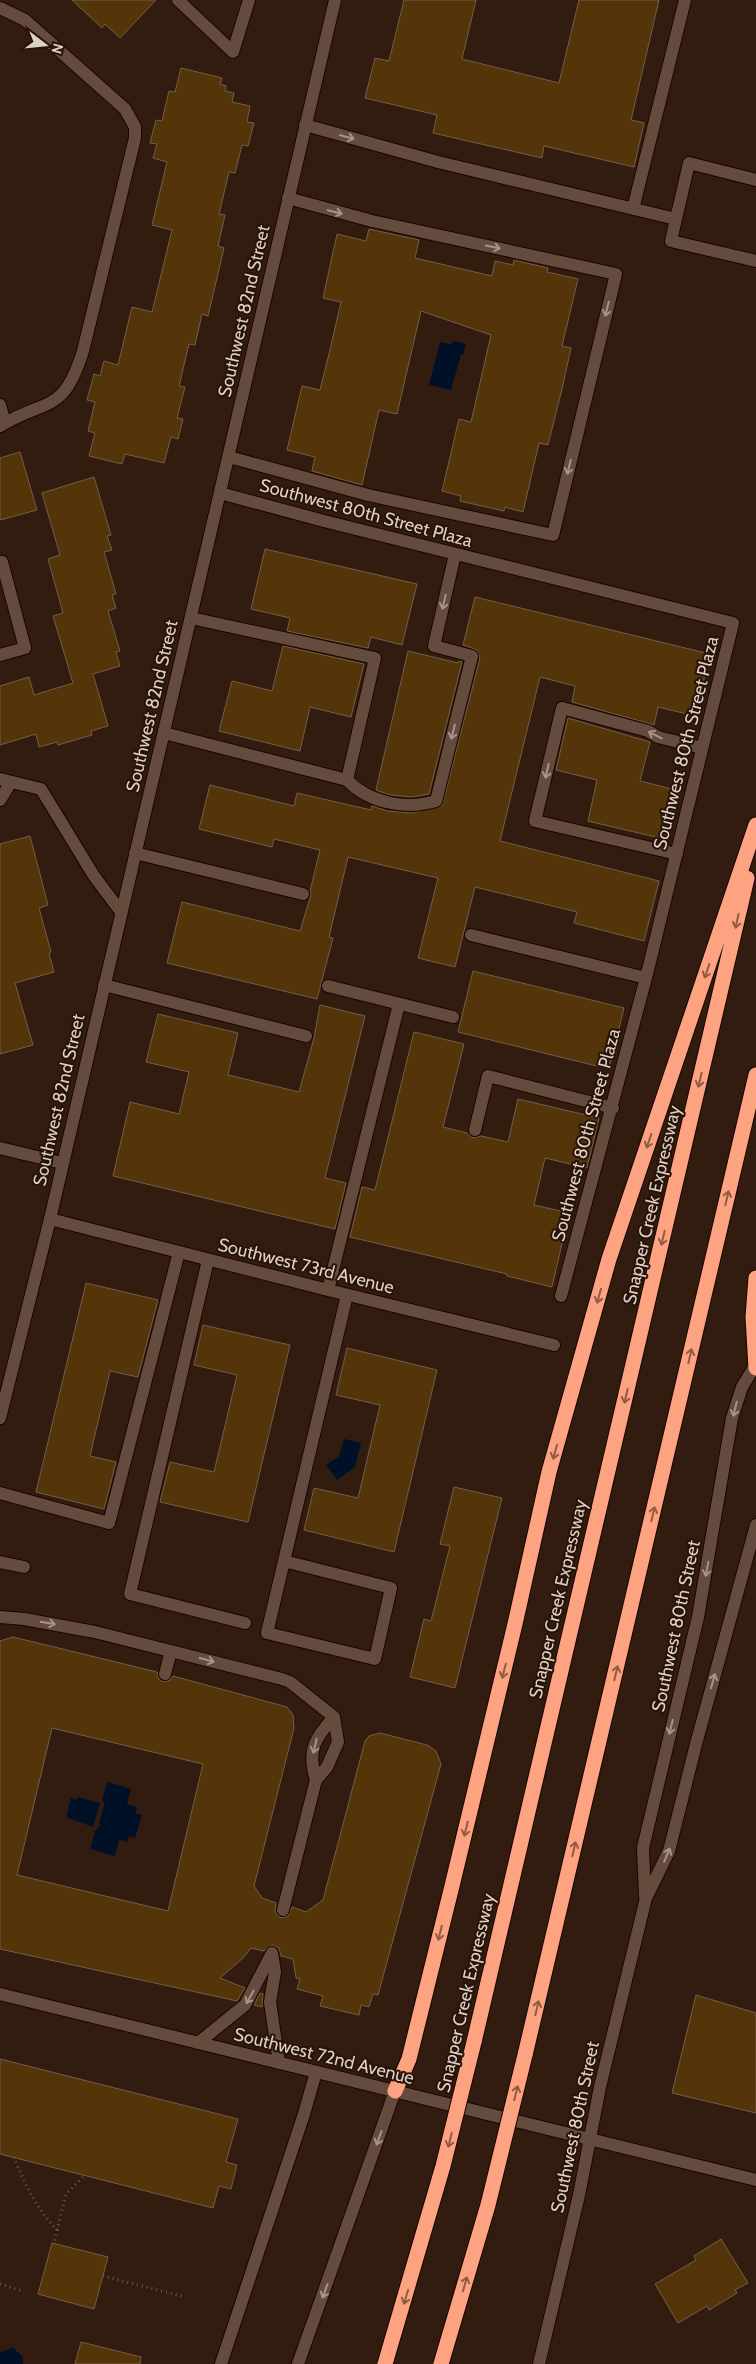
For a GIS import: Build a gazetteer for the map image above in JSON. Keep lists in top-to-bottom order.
{
  "streets": {
    "highway": ["Snapper Creek Expressway"],
    "street": [
      "Southwest 82nd Street",
      "Southwest 80th Street Plaza",
      "Southwest 73rd Avenue",
      "Southwest 80th Street",
      "Southwest 72nd Avenue"
    ]
  },
  "crossings": [
    ["Southwest 82nd Street", "Southwest 80th Street Plaza"],
    ["Southwest 82nd Street", "Southwest 73rd Avenue"],
    ["Southwest 80th Street", "Southwest 72nd Avenue"]
  ],
  "north": "right"
}
